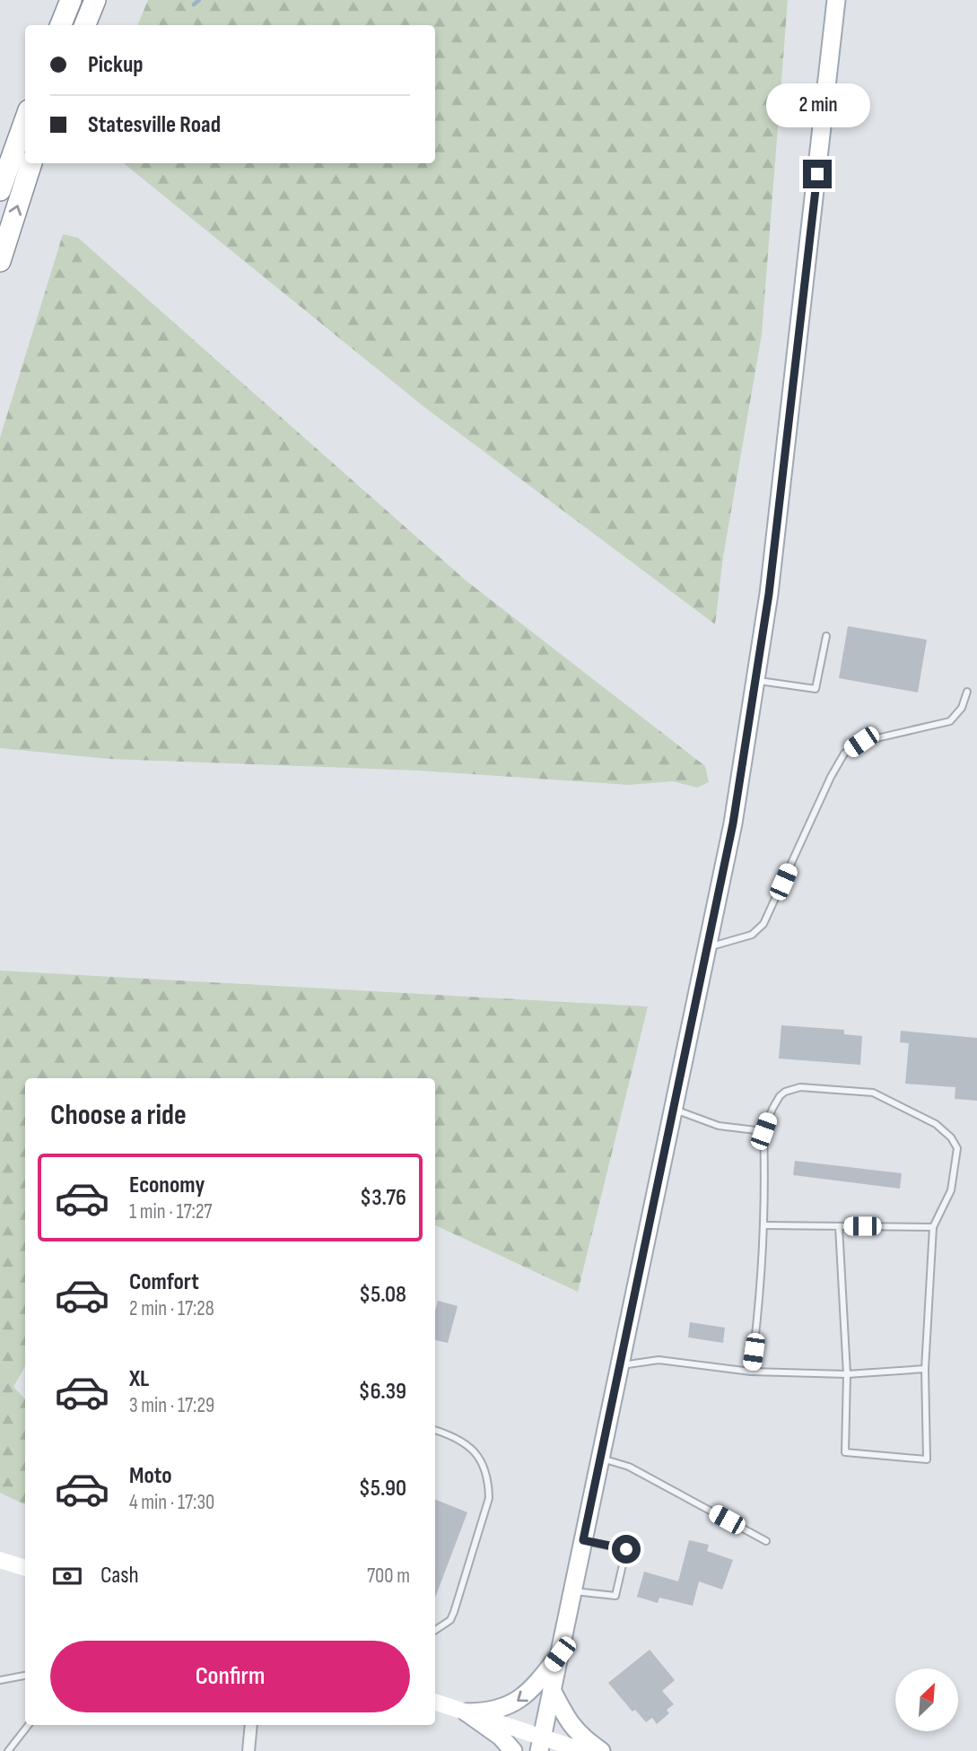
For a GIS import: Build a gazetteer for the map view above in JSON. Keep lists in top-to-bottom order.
{
  "north": "top right",
  "page": {
    "banner": ["Pickup", "Statesville Road"],
    "bubble": "2 min",
    "heading": "Choose a ride",
    "list": [
      {
        "name": "Economy",
        "note": "1 min · 17:27",
        "value": "$3.76"
      },
      {
        "name": "Comfort",
        "note": "2 min · 17:28",
        "value": "$5.08"
      },
      {
        "name": "XL",
        "note": "3 min · 17:29",
        "value": "$6.39"
      },
      {
        "name": "Moto",
        "note": "4 min · 17:30",
        "value": "$5.90"
      }
    ],
    "pay": ["Cash", "700 m"],
    "buttons": "Confirm"
  }
}
